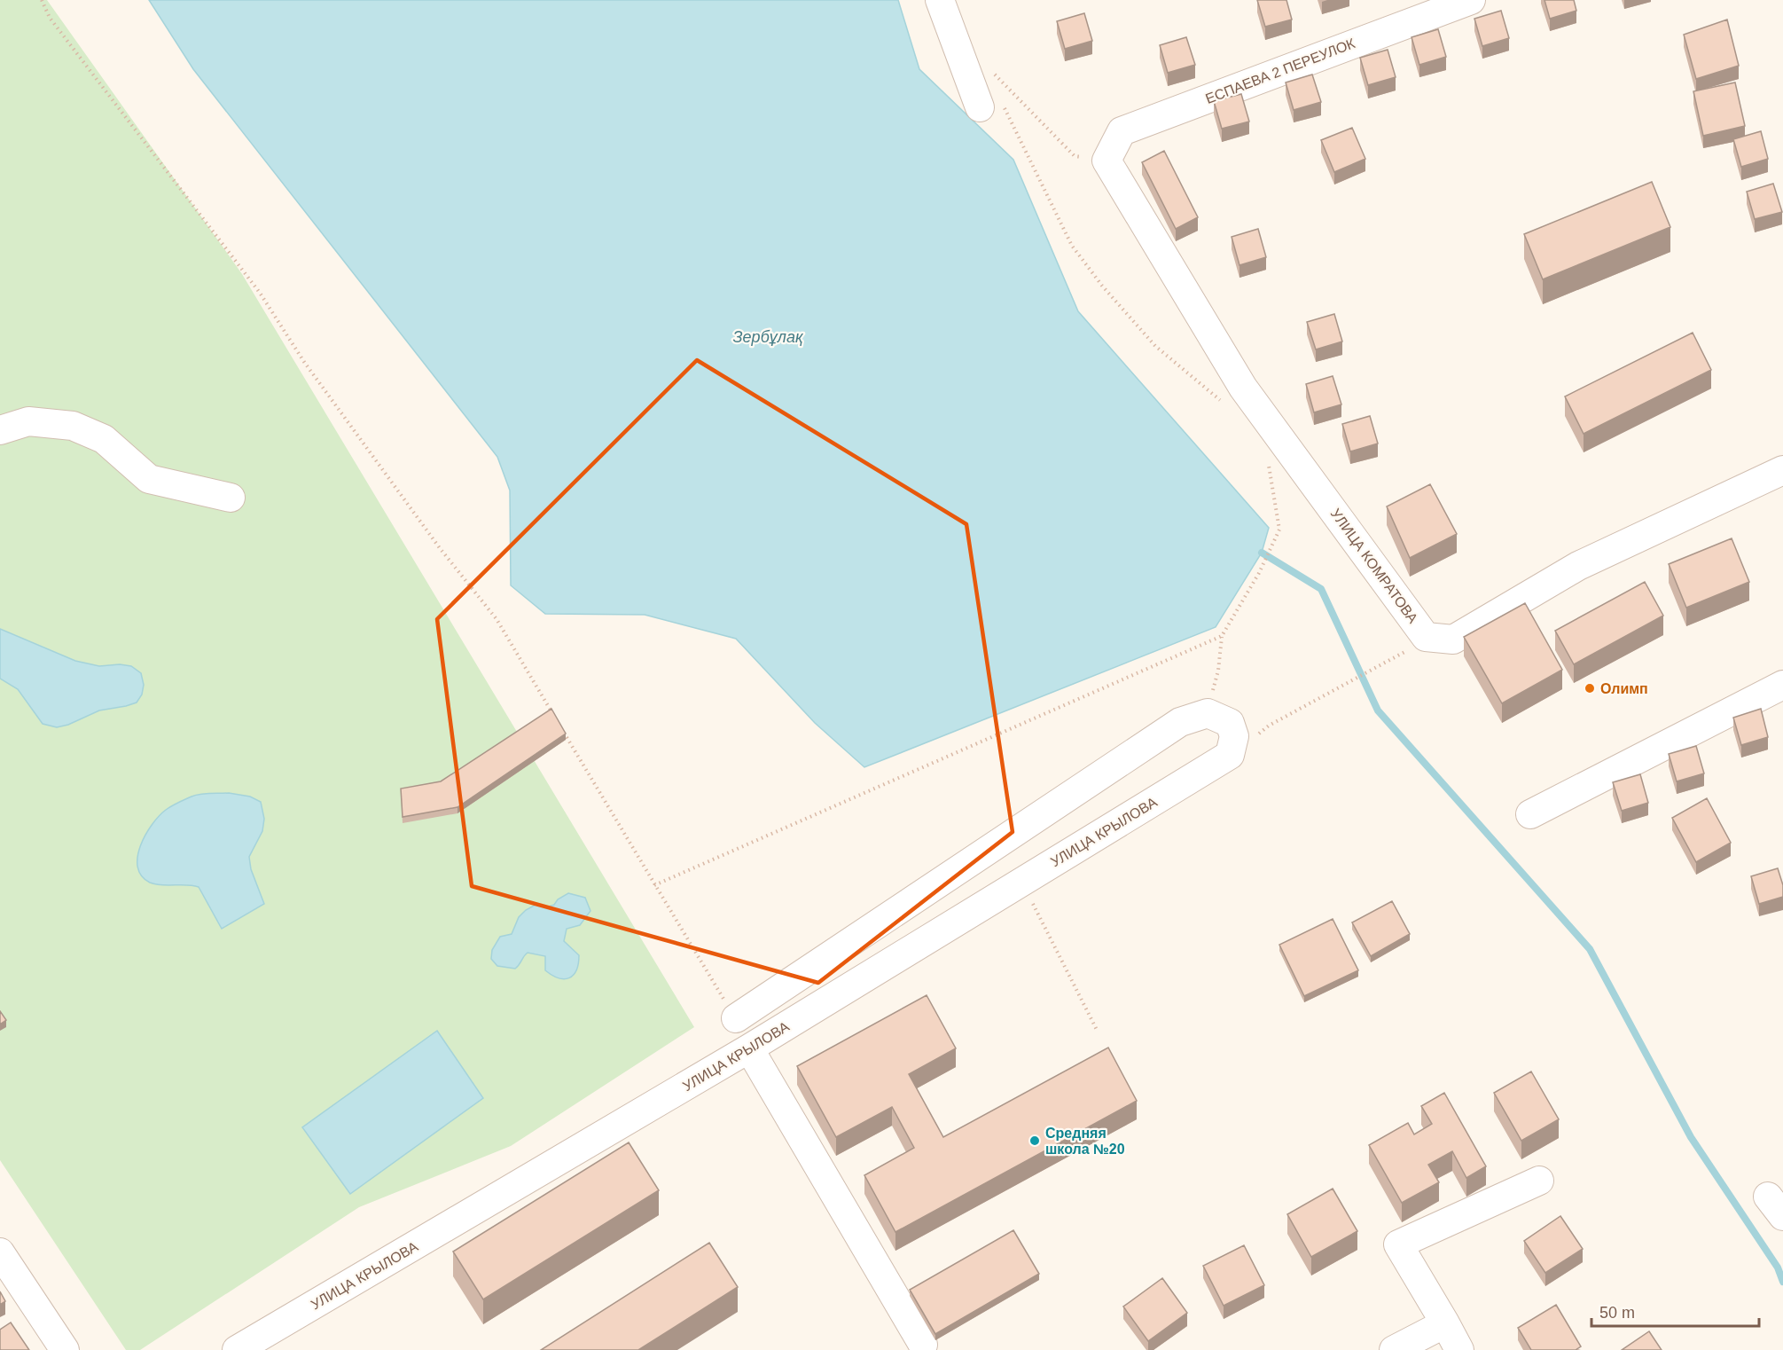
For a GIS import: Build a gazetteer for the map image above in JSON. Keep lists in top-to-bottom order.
{
  "streets": {
    "street": ["ЕСПАЕВА 2 ПЕРЕУЛОК", "УЛИЦА КОМРАТОВА", "УЛИЦА КРЫЛОВА"]
  },
  "crossings": [
    ["ЕСПАЕВА 2 ПЕРЕУЛОК", "УЛИЦА КОМРАТОВА"]
  ],
  "water": ["Зербұлақ"],
  "places": ["Олимп", "Средняя школа №20"],
  "scale_bar": "50 m"
}
